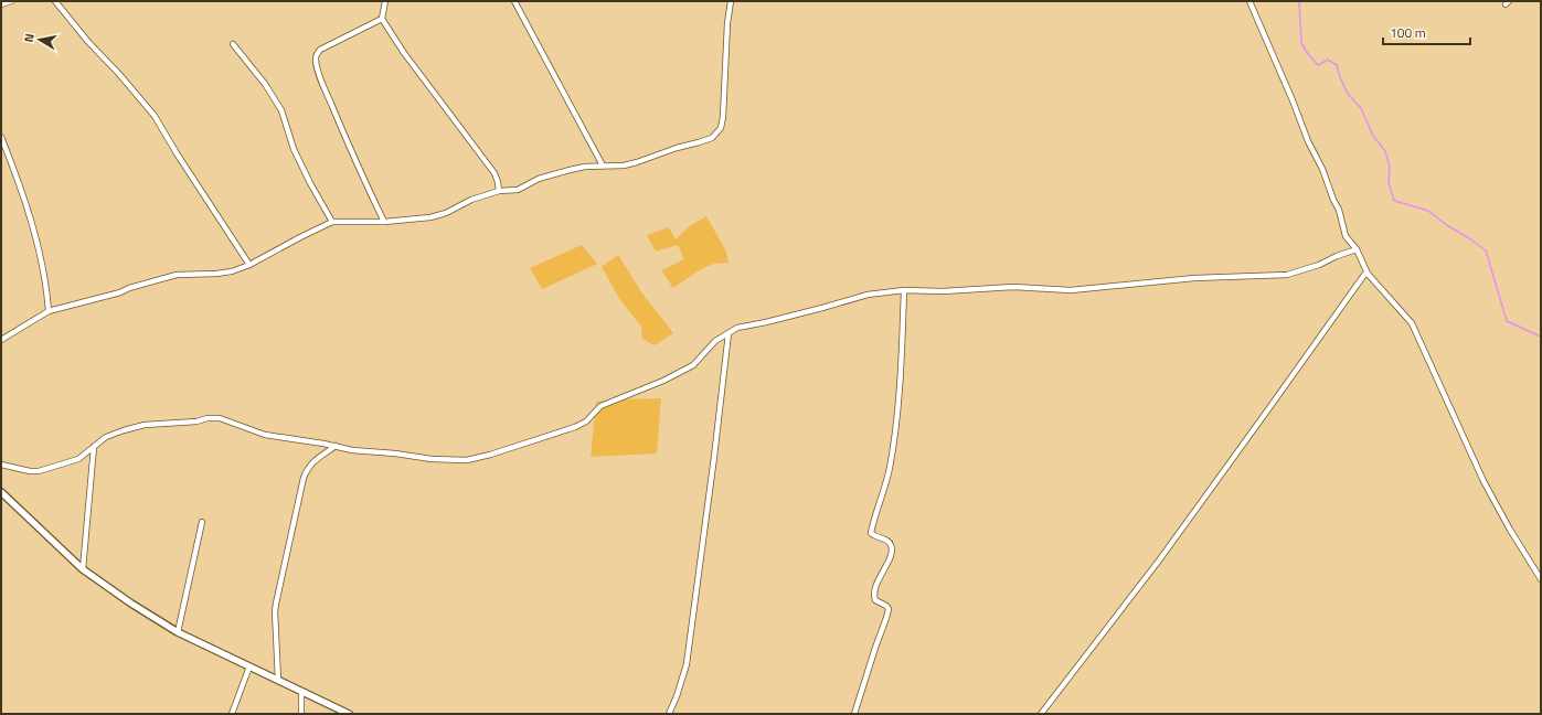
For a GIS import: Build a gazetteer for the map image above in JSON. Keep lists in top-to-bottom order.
{
  "scale_bar": "100 m",
  "north": "left"
}
